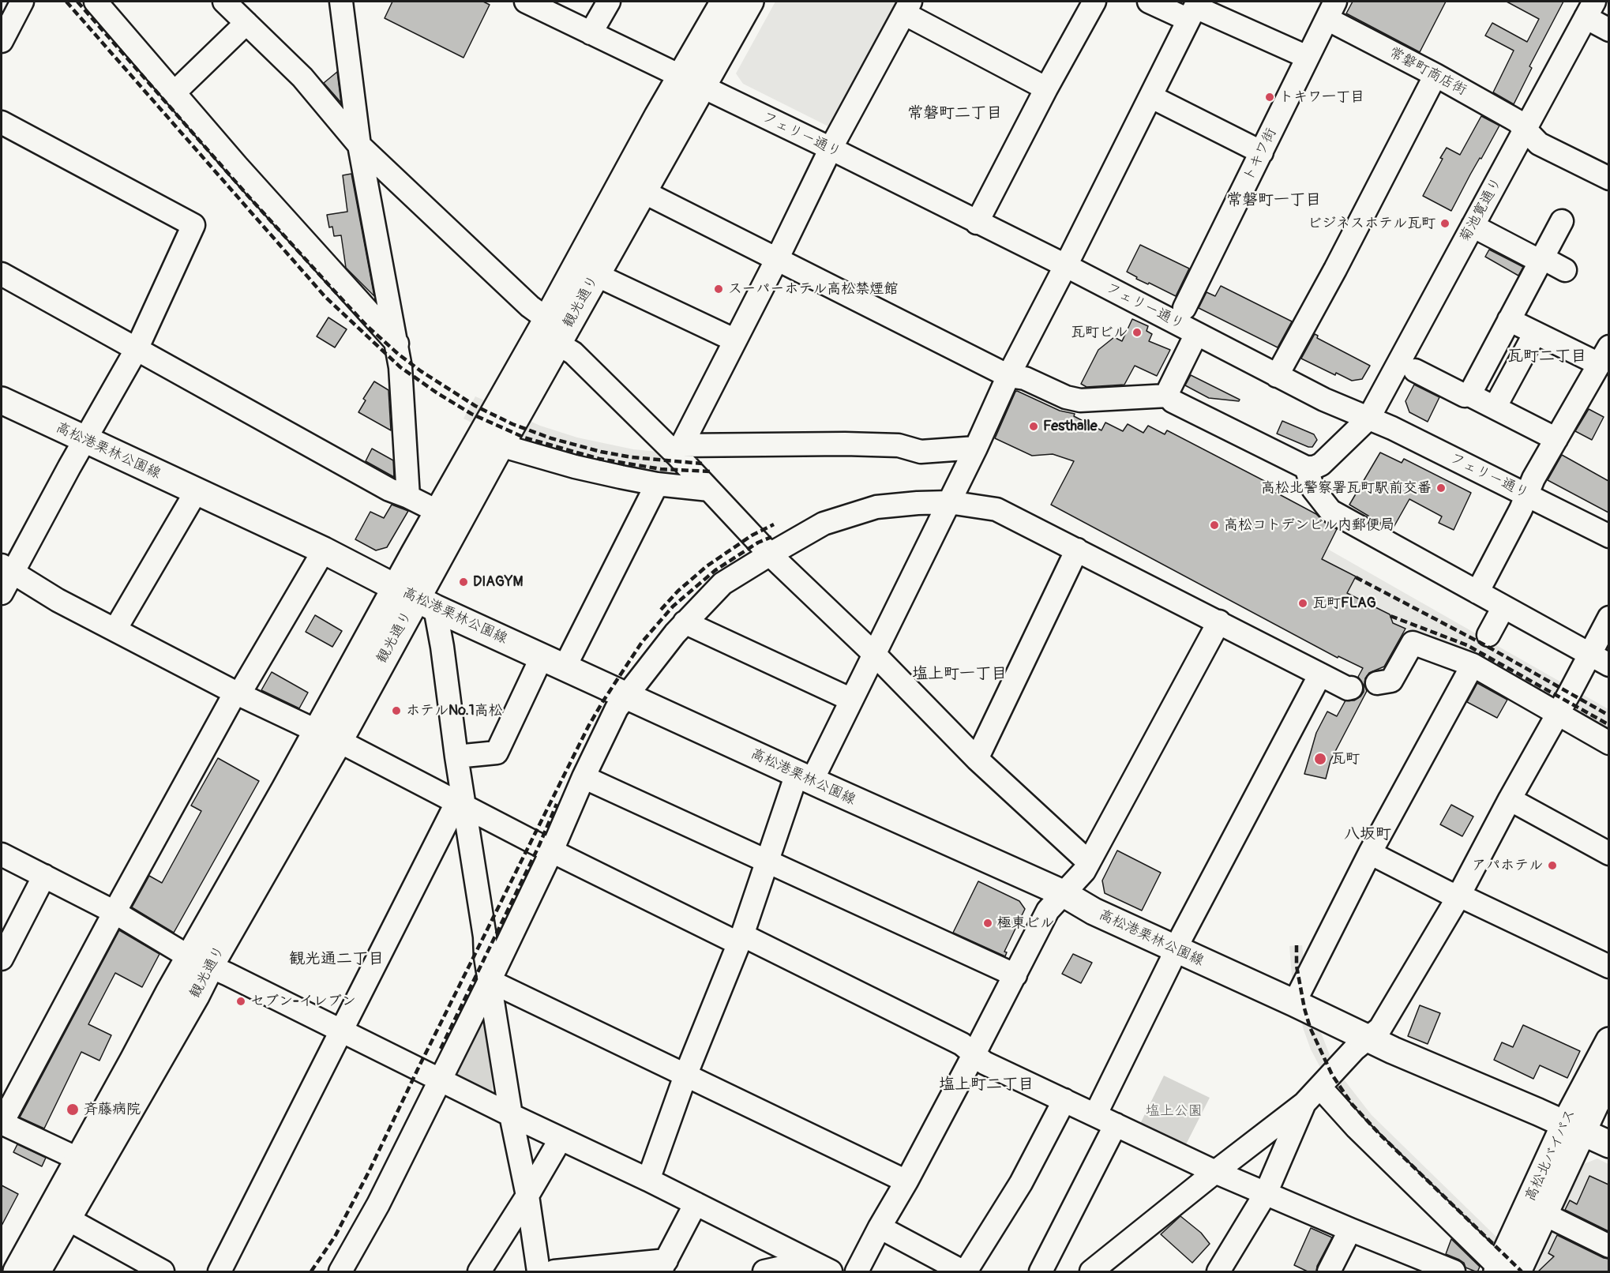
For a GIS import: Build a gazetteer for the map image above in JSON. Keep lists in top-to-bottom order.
{
  "streets": {
    "main road": ["観光通り", "高松港栗林公園線", "高松北バイパス"],
    "street": [
      "常磐町商店街",
      "フェリー通り",
      "トキワ街",
      "菊池寛通り"
    ]
  },
  "crossings": [
    ["常磐町商店街", "トキワ街"],
    ["常磐町商店街", "菊池寛通り"],
    ["フェリー通り", "菊池寛通り"],
    ["フェリー通り", "観光通り"],
    ["観光通り", "高松港栗林公園線"],
    ["高松港栗林公園線", "高松北バイパス"]
  ],
  "districts": [
    "常磐町二丁目",
    "常磐町一丁目",
    "瓦町二丁目",
    "塩上町一丁目",
    "八坂町",
    "観光通二丁目",
    "塩上町二丁目"
  ],
  "parks": ["塩上公園"],
  "places": [
    "トキワ一丁目",
    "ビジネスホテル瓦町",
    "スーパーホテル高松禁煙館",
    "瓦町ビル",
    "Festhalle",
    "高松北警察署瓦町駅前交番",
    "高松コトデンビル内郵便局",
    "DIAGYM",
    "瓦町FLAG",
    "ホテルNo.1高松",
    "瓦町",
    "アパホテル",
    "極東ビル",
    "セブン-イレブン",
    "斉藤病院"
  ]
}
